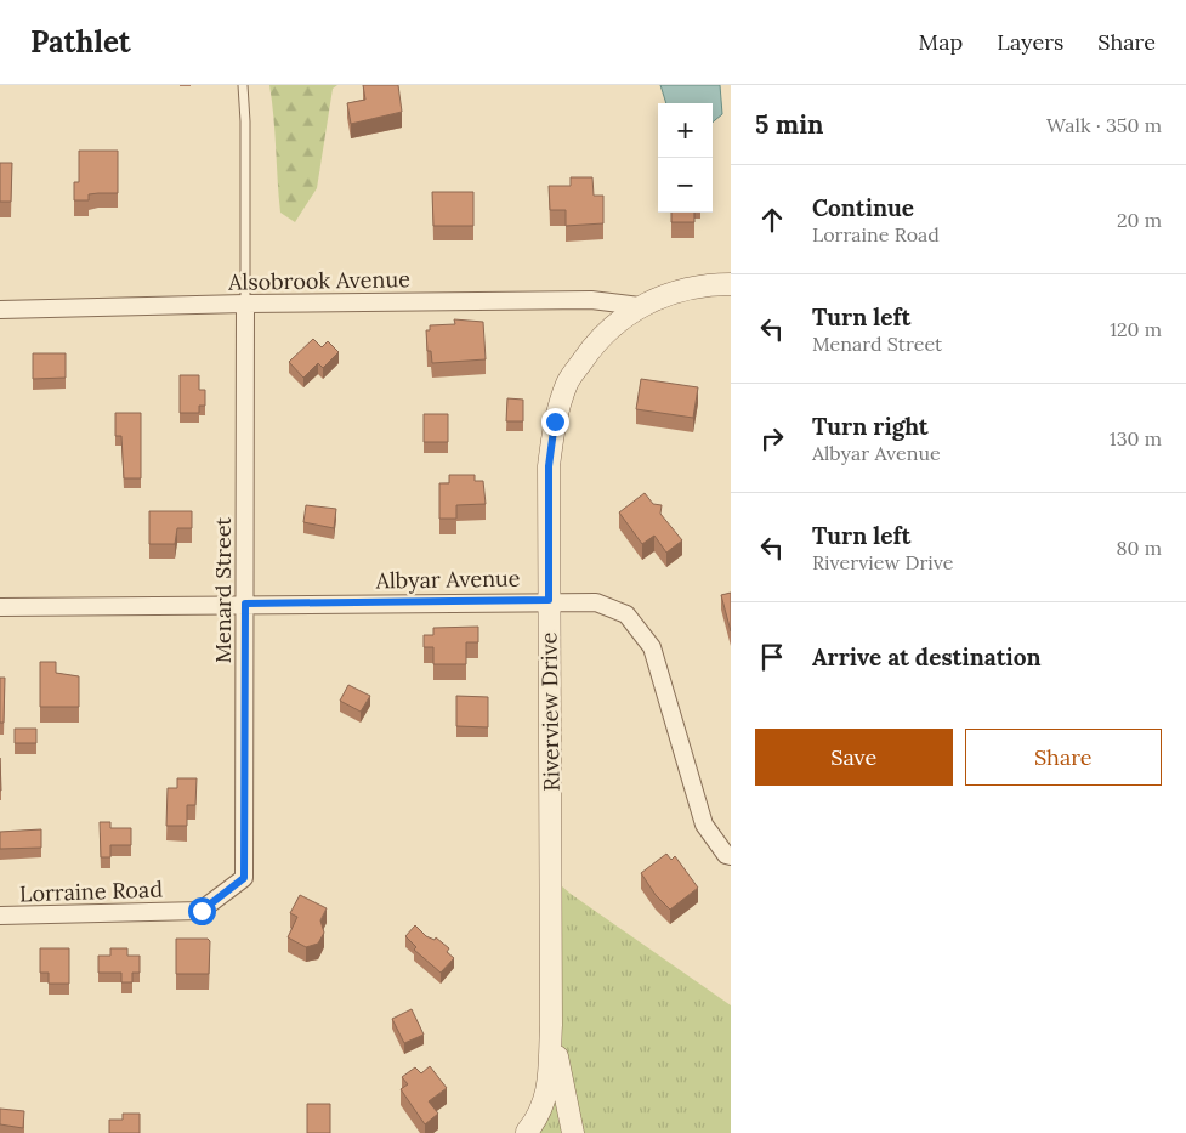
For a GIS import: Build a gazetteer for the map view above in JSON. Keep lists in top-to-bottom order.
{
  "streets": {
    "street": [
      "Alsobrook Avenue",
      "Albyar Avenue",
      "Menard Street",
      "Riverview Drive",
      "Lorraine Road"
    ]
  },
  "crossings": [
    ["Alsobrook Avenue", "Menard Street"],
    ["Alsobrook Avenue", "Riverview Drive"],
    ["Albyar Avenue", "Menard Street"],
    ["Albyar Avenue", "Riverview Drive"],
    ["Menard Street", "Lorraine Road"]
  ],
  "page": {
    "header": "Pathlet",
    "nav": ["Map", "Layers", "Share"],
    "heading": ["5 min", "Walk · 350 m"],
    "map_buttons": ["+", "−"],
    "list": [
      ["Continue", "Lorraine Road", "20 m"],
      ["Turn left", "Menard Street", "120 m"],
      ["Turn right", "Albyar Avenue", "130 m"],
      ["Turn left", "Riverview Drive", "80 m"],
      "Arrive at destination"
    ],
    "buttons": ["Save", "Share"]
  }
}
